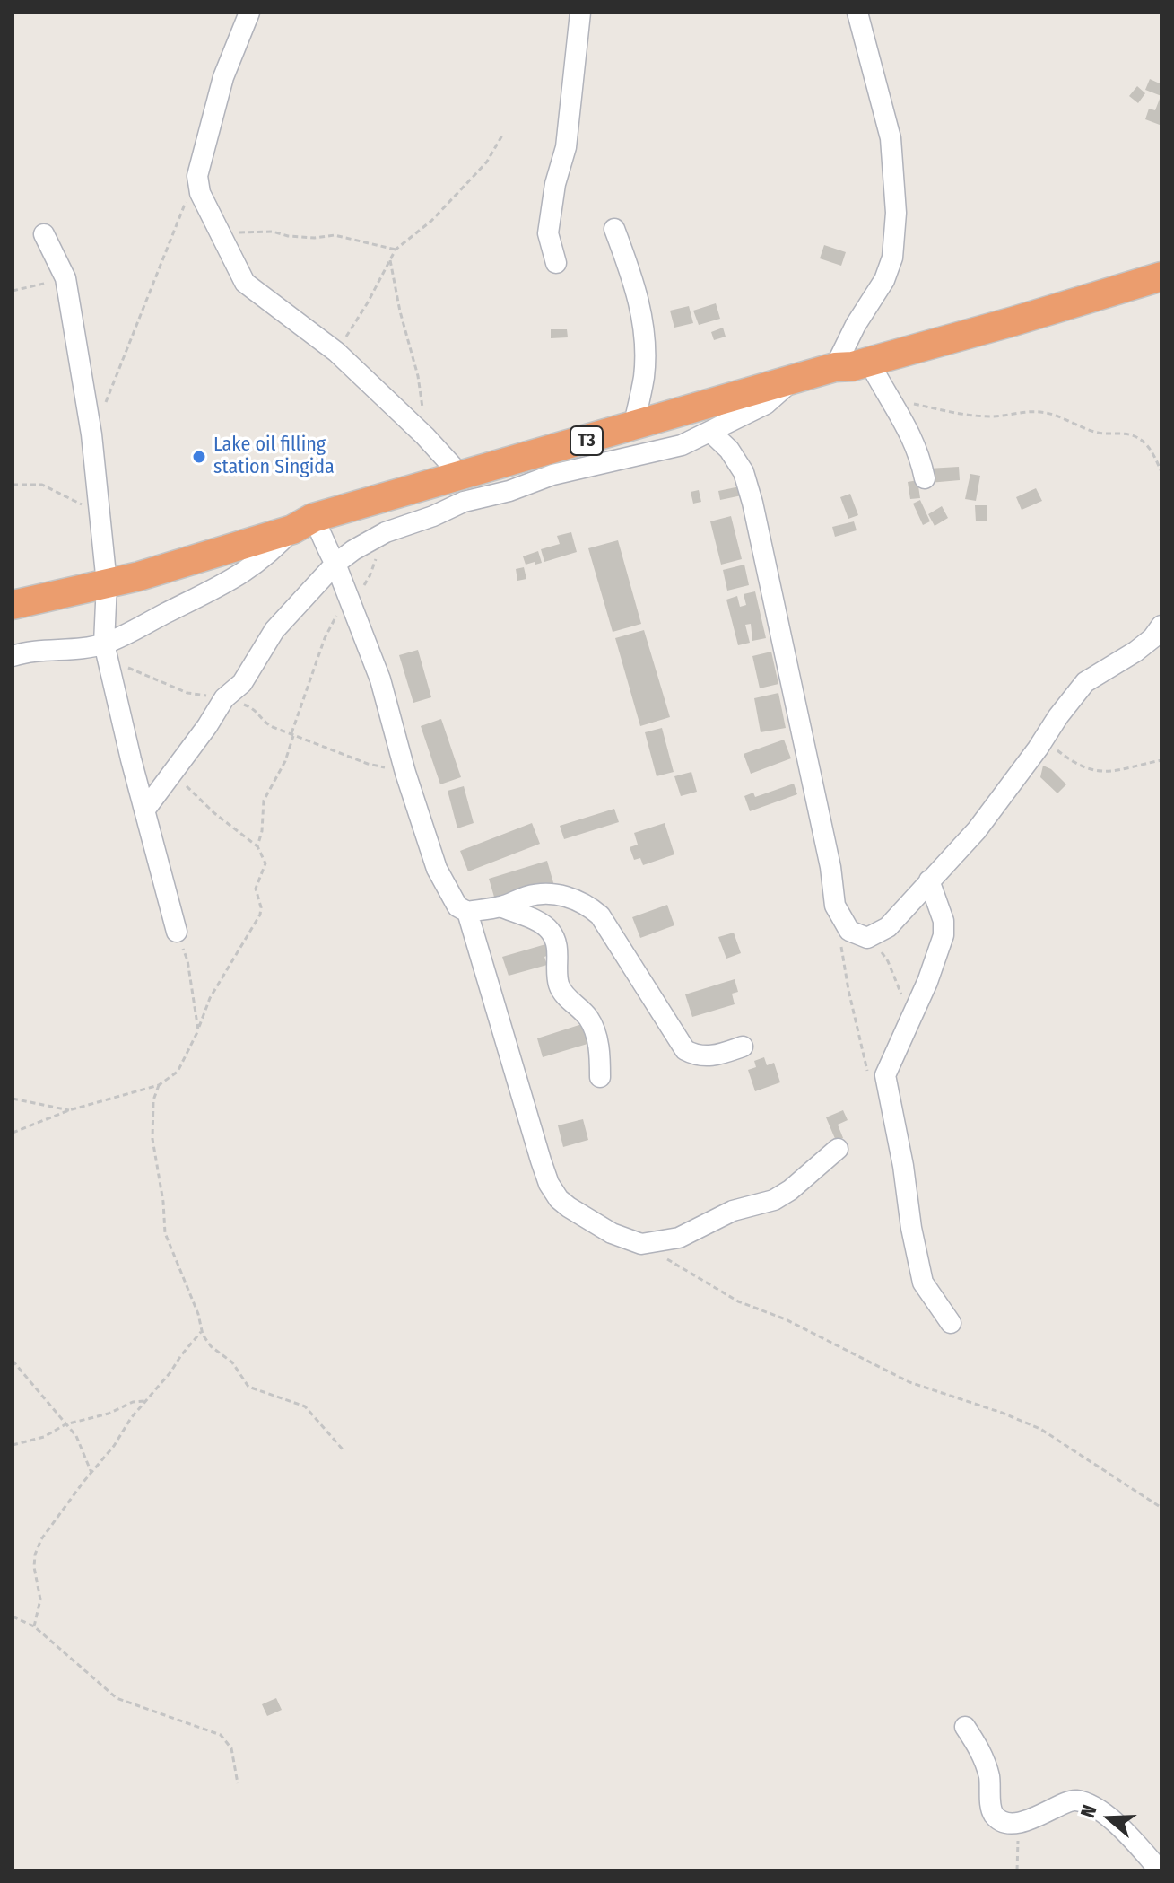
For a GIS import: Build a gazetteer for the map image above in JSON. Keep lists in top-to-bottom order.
{
  "streets": {
    "highway": ["T3"]
  },
  "places": ["Lake oil filling station Singida"],
  "north": "left"
}
